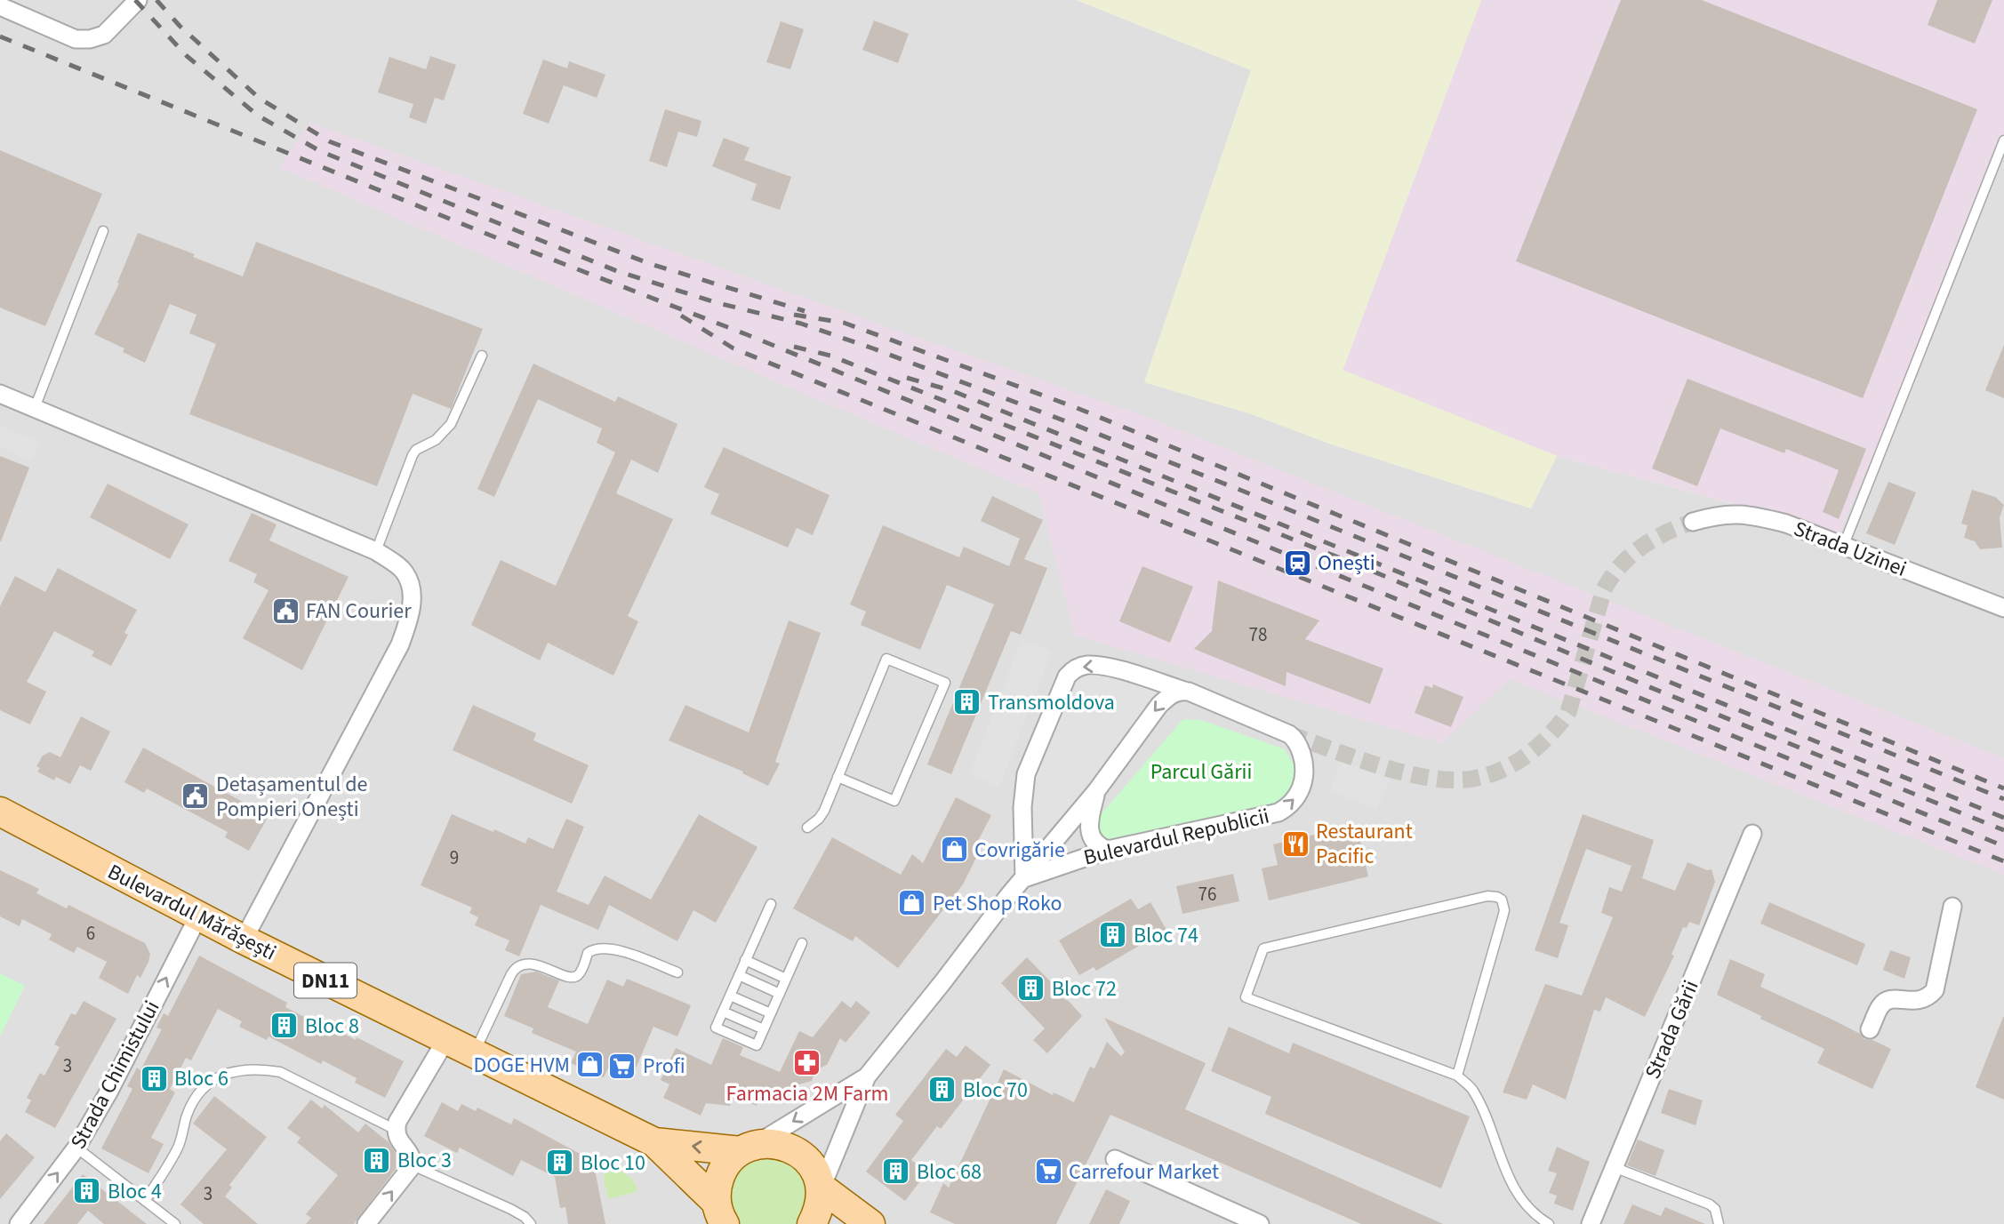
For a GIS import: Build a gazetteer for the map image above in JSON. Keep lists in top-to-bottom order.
{
  "streets": {
    "main road": ["Bulevardul Mărășești", "DN11"],
    "street": [
      "Strada Uzinei",
      "Bulevardul Republicii",
      "Strada Gării",
      "Strada Chimistului"
    ]
  },
  "crossings": [
    ["Bulevardul Republicii", "Bulevardul Mărășești"],
    ["Bulevardul Republicii", "DN11"],
    ["Bulevardul Mărășești", "DN11"],
    ["Bulevardul Mărășești", "Strada Chimistului"]
  ],
  "one_way": ["Strada Chimistului"],
  "parks": ["Parcul Gării"],
  "places": {
    "station": ["Onești"],
    "public building": ["FAN Courier", "Detașamentul de Pompieri Onești"],
    "building": [
      "Transmoldova",
      "Bloc 74",
      "Bloc 72",
      "Bloc 8",
      "Bloc 6",
      "Bloc 70",
      "Bloc 3",
      "Bloc 10",
      "Bloc 68",
      "Bloc 4"
    ],
    "restaurant": ["Restaurant Pacific"],
    "shop": ["Covrigărie", "Pet Shop Roko", "DOGE HVM"],
    "pharmacy": ["Farmacia 2M Farm"],
    "supermarket": ["Profi", "Carrefour Market"]
  },
  "house_numbers": [
    "78",
    "9",
    "76",
    "6",
    "3",
    "3"
  ]
}
